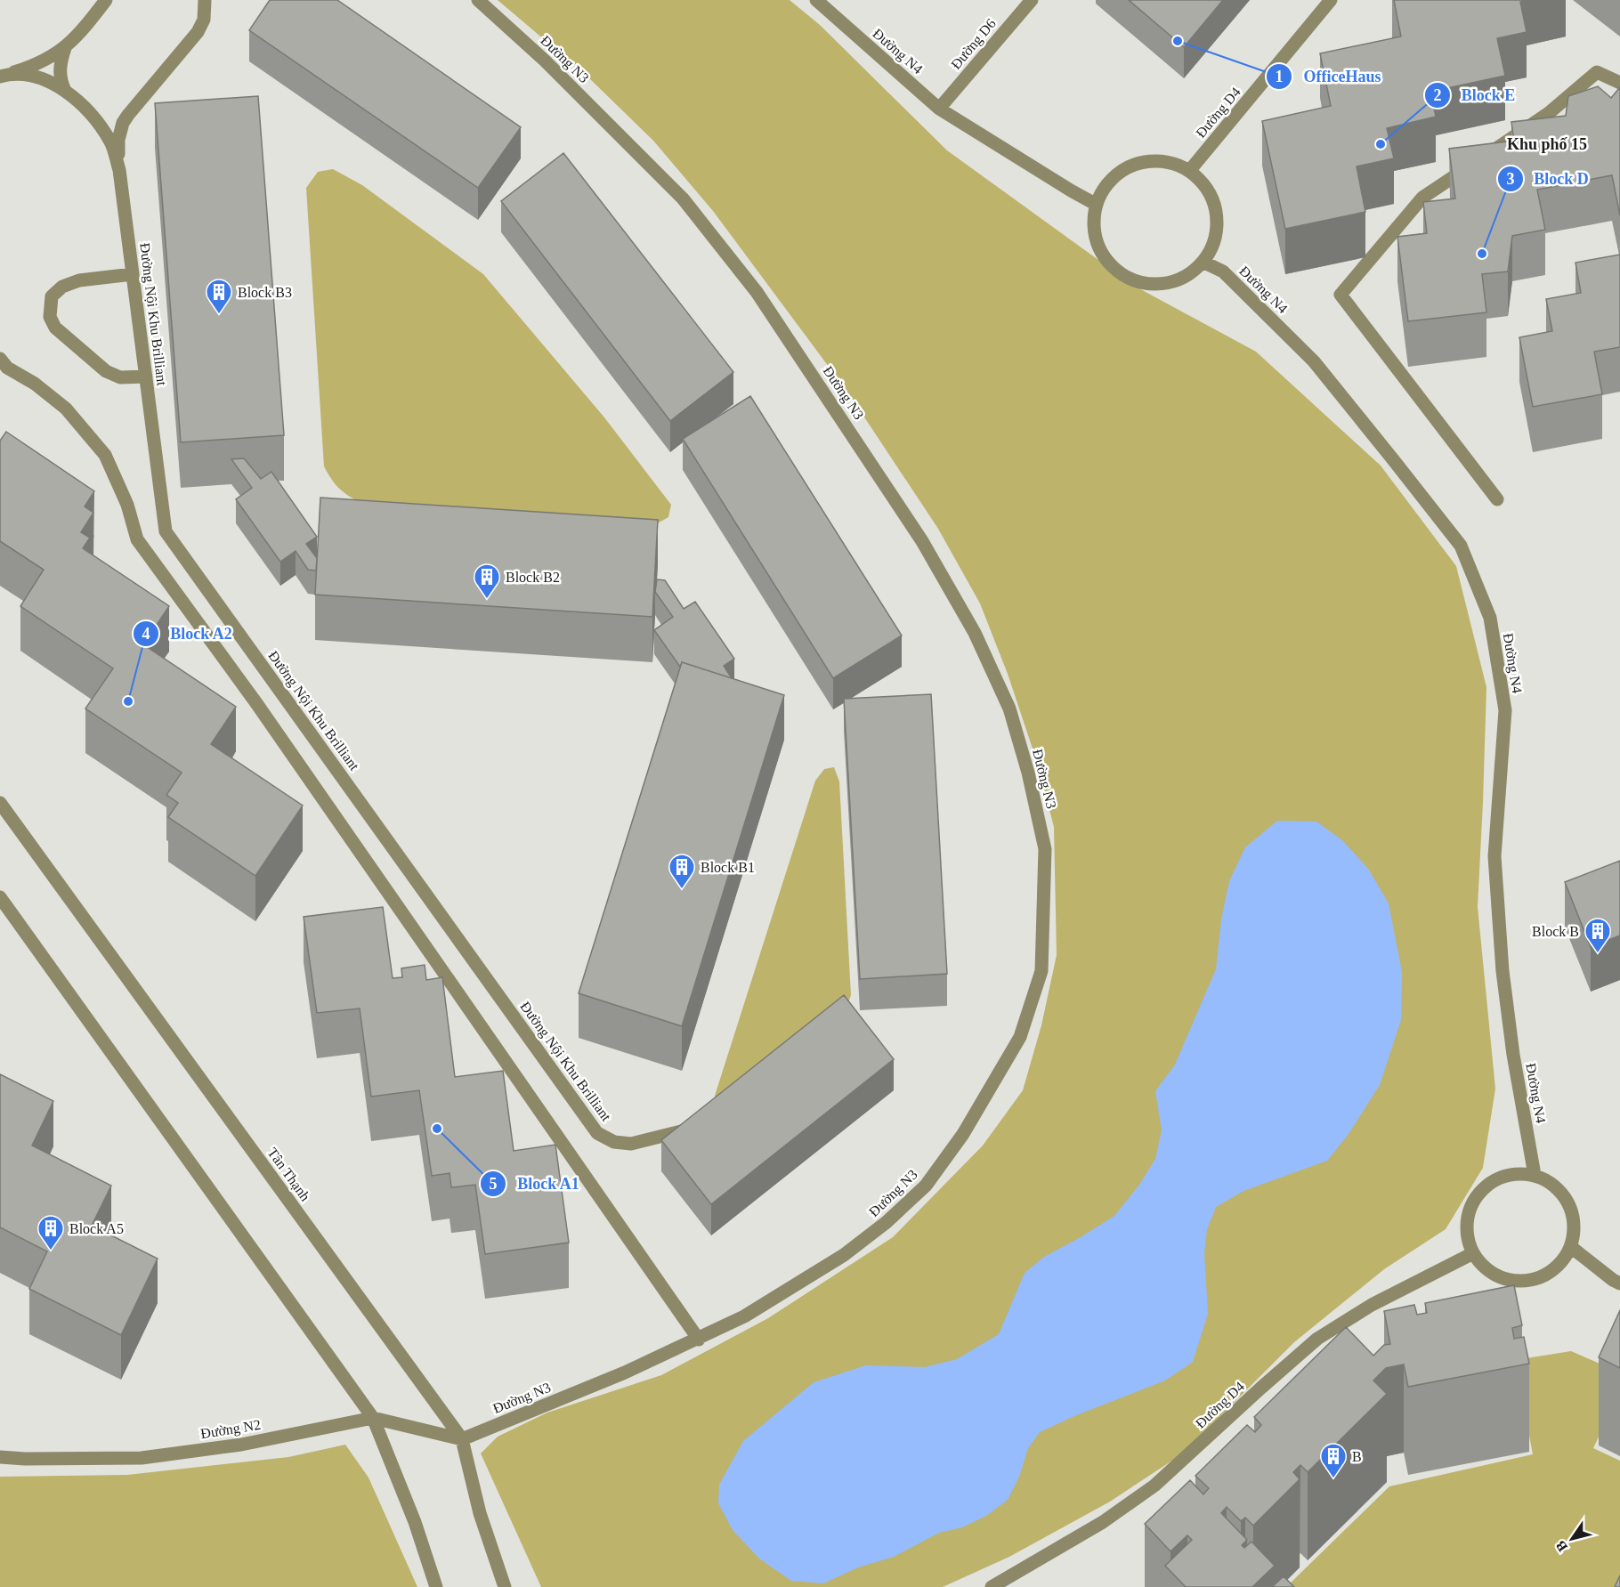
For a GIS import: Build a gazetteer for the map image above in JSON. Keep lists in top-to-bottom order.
{
  "streets": {
    "street": [
      "Đường D6",
      "Đường N4",
      "Đường N3",
      "Đường D4",
      "Đường Nội Khu Brilliant",
      "Tân Thạnh",
      "Đường N2"
    ]
  },
  "crossings": [
    ["Đường D6", "Đường N4"],
    ["Đường N4", "Đường D4"],
    ["Đường N3", "Tân Thạnh"],
    ["Đường N3", "Đường N2"],
    ["Tân Thạnh", "Đường N2"]
  ],
  "districts": ["Khu phố 15"],
  "places": {
    "other": [
      "OfficeHaus",
      "Block E",
      "Block D",
      "Block A2",
      "Block A1"
    ],
    "building": [
      "Block B3",
      "Block B2",
      "Block B1",
      "Block B",
      "Block A5",
      "B"
    ]
  },
  "north": "bottom left"
}
